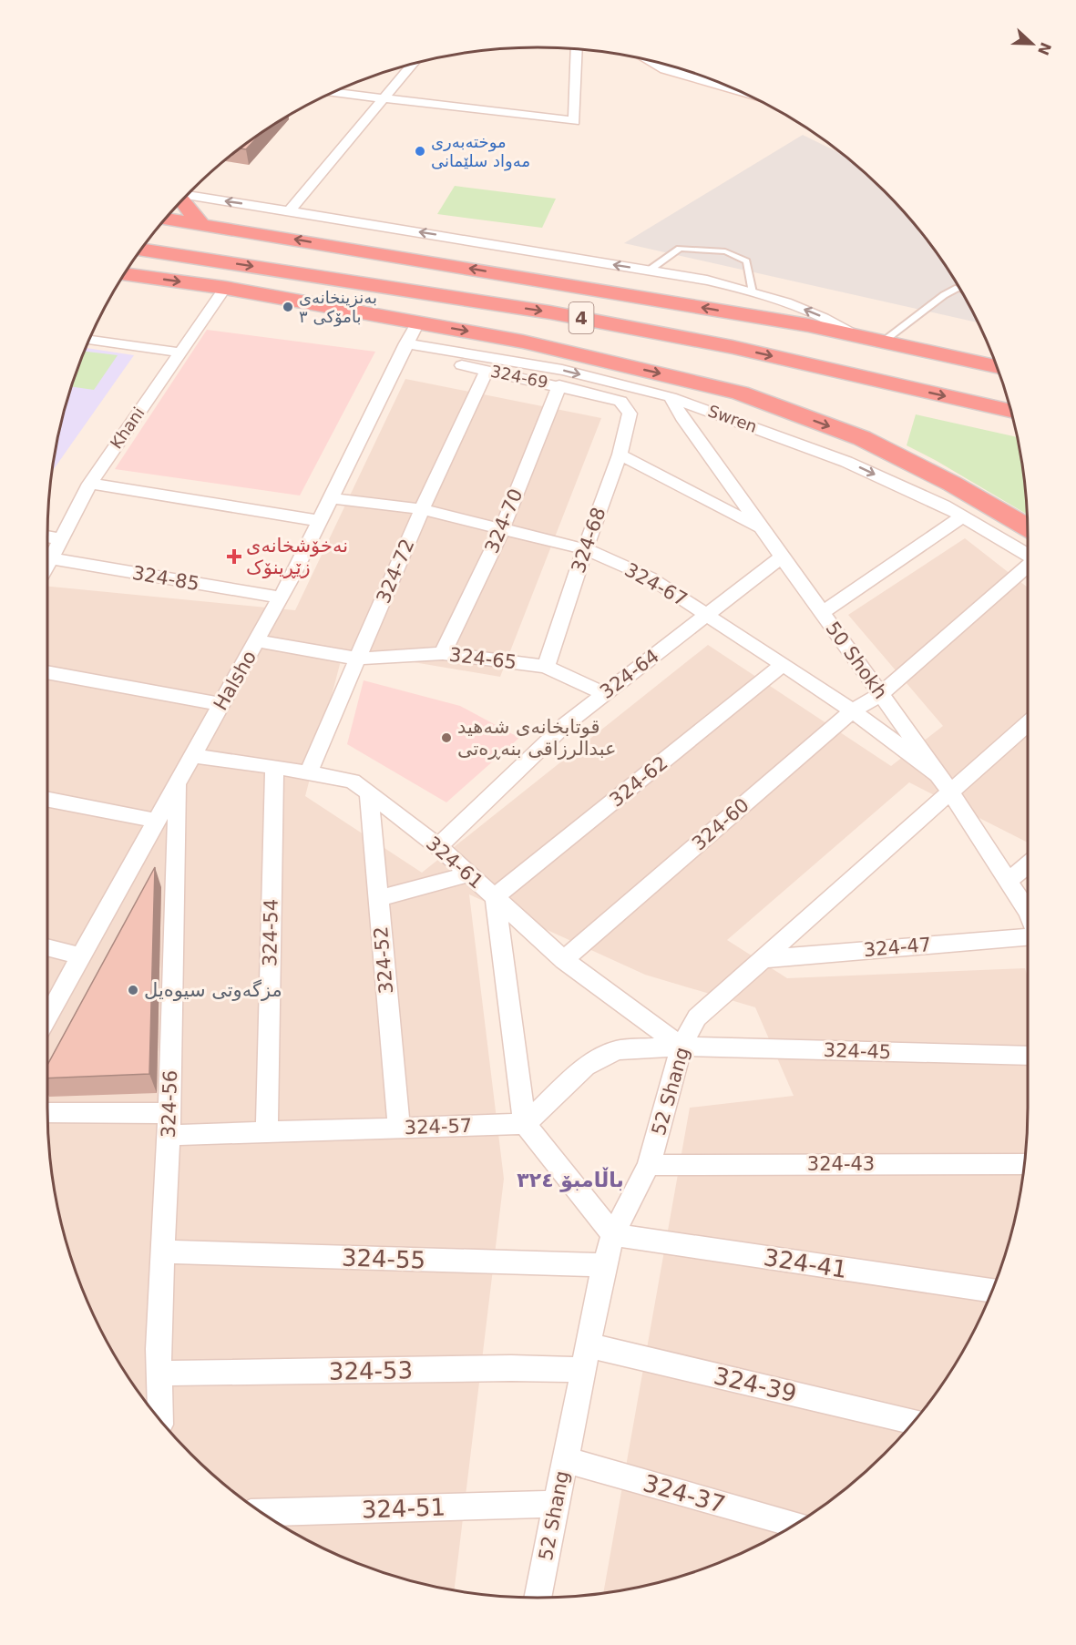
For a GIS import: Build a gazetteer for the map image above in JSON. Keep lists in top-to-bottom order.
{
  "streets": {
    "highway": ["4"],
    "street": [
      "324-69",
      "Swren",
      "Khani",
      "324-70",
      "324-68",
      "324-72",
      "324-85",
      "324-67",
      "324-65",
      "50 Shokh",
      "324-64",
      "Halsho",
      "324-62",
      "324-60",
      "324-61",
      "324-54",
      "324-47",
      "324-52",
      "324-45",
      "52 Shang",
      "324-56",
      "324-57",
      "324-43",
      "324-55",
      "324-41",
      "324-53",
      "324-39",
      "324-37",
      "324-51"
    ]
  },
  "crossings": [
    ["324-69", "Swren"],
    ["324-69", "324-70"],
    ["324-69", "324-68"],
    ["324-69", "324-72"],
    ["324-69", "Halsho"],
    ["Swren", "50 Shokh"],
    ["Swren", "Halsho"],
    ["Khani", "324-85"],
    ["324-70", "324-67"],
    ["324-70", "324-65"],
    ["324-68", "324-67"],
    ["324-68", "324-65"],
    ["324-72", "324-67"],
    ["324-72", "324-65"],
    ["324-72", "324-61"],
    ["324-85", "Halsho"],
    ["324-67", "50 Shokh"],
    ["324-67", "324-64"],
    ["324-67", "Halsho"],
    ["324-67", "324-62"],
    ["324-67", "324-60"],
    ["324-65", "324-64"],
    ["324-65", "Halsho"],
    ["50 Shokh", "324-64"],
    ["50 Shokh", "324-60"],
    ["50 Shokh", "52 Shang"],
    ["324-64", "324-61"],
    ["Halsho", "324-61"],
    ["Halsho", "324-56"],
    ["324-62", "324-61"],
    ["324-60", "324-61"],
    ["324-61", "324-54"],
    ["324-61", "324-52"],
    ["324-61", "324-45"],
    ["324-61", "52 Shang"],
    ["324-54", "324-57"],
    ["324-47", "52 Shang"],
    ["324-52", "324-57"],
    ["324-45", "52 Shang"],
    ["52 Shang", "324-43"],
    ["52 Shang", "324-55"],
    ["52 Shang", "324-41"],
    ["52 Shang", "324-53"],
    ["52 Shang", "324-39"],
    ["52 Shang", "324-37"],
    ["52 Shang", "324-51"],
    ["324-56", "324-57"],
    ["324-56", "324-55"],
    ["324-56", "324-53"]
  ],
  "districts": ["باڵامبۆ ٣٢٤"],
  "places": {
    "other": [
      "موختەبەری مەواد سلێمانی",
      "بەنزینخانەی بامۆکی ٣",
      "قوتابخانەی شەهید عبدالرزاقی بنەڕەتی",
      "مزگەوتی سیوەیل"
    ],
    "health": ["نەخۆشخانەی زێڕینۆک"]
  },
  "north": "right"
}
